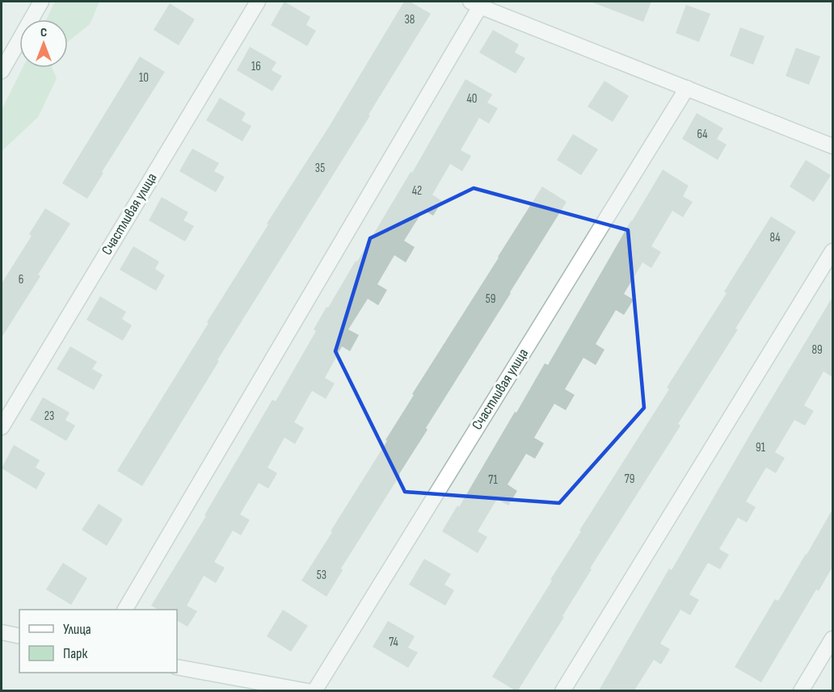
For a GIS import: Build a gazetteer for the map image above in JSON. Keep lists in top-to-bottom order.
{
  "streets": {
    "street": ["Счастливая улица"]
  },
  "house_numbers": [
    "38",
    "16",
    "10",
    "40",
    "64",
    "35",
    "42",
    "84",
    "6",
    "59",
    "89",
    "23",
    "91",
    "79",
    "71",
    "53",
    "74"
  ],
  "legend": ["Улица", "Парк"],
  "north": "top"
}
